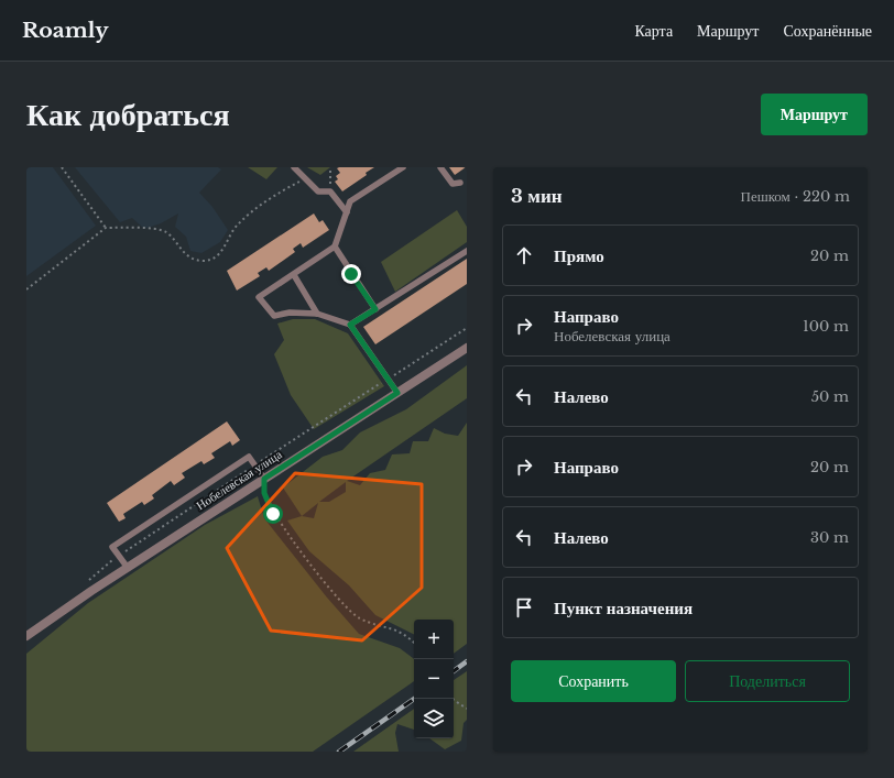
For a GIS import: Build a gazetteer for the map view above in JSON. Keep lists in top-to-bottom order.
{
  "streets": {
    "street": ["Нобелевская улица"]
  },
  "page": {
    "header": "Roamly",
    "nav": ["Карта", "Маршрут", "Сохранённые"],
    "buttons": [
      "Маршрут",
      ["Сохранить", "Поделиться"]
    ],
    "title": "Как добраться",
    "heading": ["3 мин", "Пешком · 220 m"],
    "list": [
      ["Прямо", "20 m"],
      ["Направо", "Нобелевская улица", "100 m"],
      ["Налево", "50 m"],
      ["Направо", "20 m"],
      ["Налево", "30 m"],
      "Пункт назначения"
    ],
    "map_buttons": ["+", "−"]
  }
}
